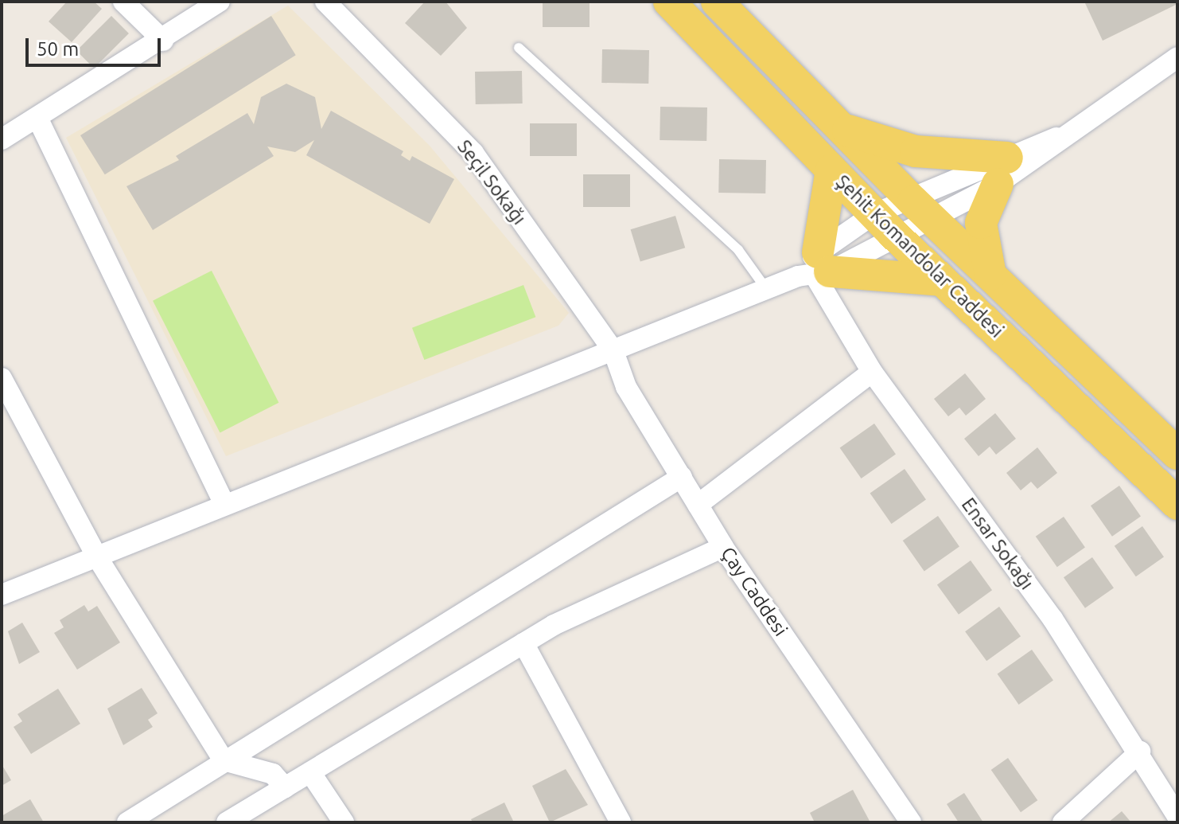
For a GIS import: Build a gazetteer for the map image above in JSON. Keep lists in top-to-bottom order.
{
  "streets": {
    "main road": ["Şehit Komandolar Caddesi"],
    "street": ["Seçil Sokağı", "Ensar Sokağı", "Çay Caddesi"]
  },
  "crossings": [
    ["Seçil Sokağı", "Çay Caddesi"]
  ],
  "scale_bar": "50 m"
}
